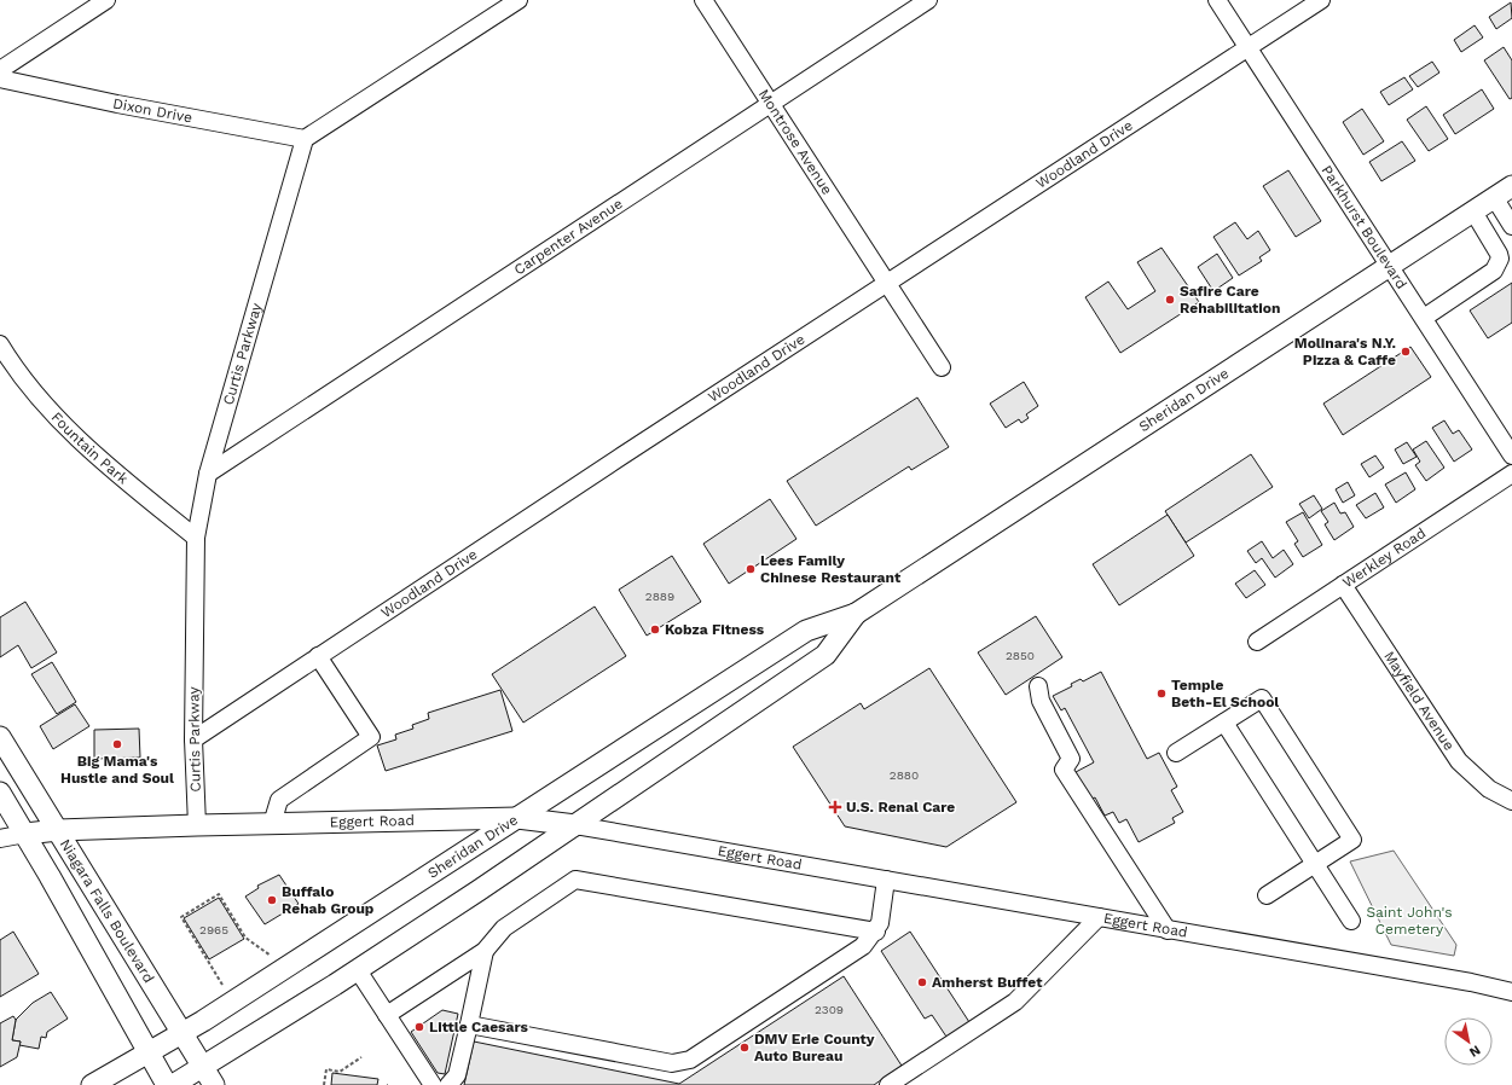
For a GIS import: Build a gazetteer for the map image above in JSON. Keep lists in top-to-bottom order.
{
  "streets": {
    "main road": ["Sheridan Drive", "Eggert Road", "Niagara Falls Boulevard"],
    "street": [
      "Dixon Drive",
      "Montrose Avenue",
      "Woodland Drive",
      "Parkhurst Boulevard",
      "Carpenter Avenue",
      "Curtis Parkway",
      "Fountain Park",
      "Werkley Road",
      "Mayfield Avenue"
    ]
  },
  "crossings": [
    ["Dixon Drive", "Curtis Parkway"],
    ["Montrose Avenue", "Woodland Drive"],
    ["Montrose Avenue", "Carpenter Avenue"],
    ["Woodland Drive", "Parkhurst Boulevard"],
    ["Woodland Drive", "Curtis Parkway"],
    ["Parkhurst Boulevard", "Sheridan Drive"],
    ["Carpenter Avenue", "Curtis Parkway"],
    ["Curtis Parkway", "Fountain Park"],
    ["Curtis Parkway", "Eggert Road"],
    ["Sheridan Drive", "Eggert Road"],
    ["Sheridan Drive", "Niagara Falls Boulevard"],
    ["Werkley Road", "Mayfield Avenue"],
    ["Eggert Road", "Niagara Falls Boulevard"]
  ],
  "parks": ["Saint John's Cemetery"],
  "places": {
    "other": [
      "Safire Care Rehabilitation",
      "Molinara's N.Y. Pizza & Caffe",
      "Lees Family Chinese Restaurant",
      "Kobza Fitness",
      "Temple Beth-El School",
      "Big Mama's Hustle and Soul",
      "Buffalo Rehab Group",
      "Amherst Buffet",
      "Little Caesars",
      "DMV Erie County Auto Bureau"
    ],
    "health": ["U.S. Renal Care"]
  },
  "house_numbers": [
    "2889",
    "2850",
    "2880",
    "2965",
    "2309"
  ],
  "north": "bottom right"
}
